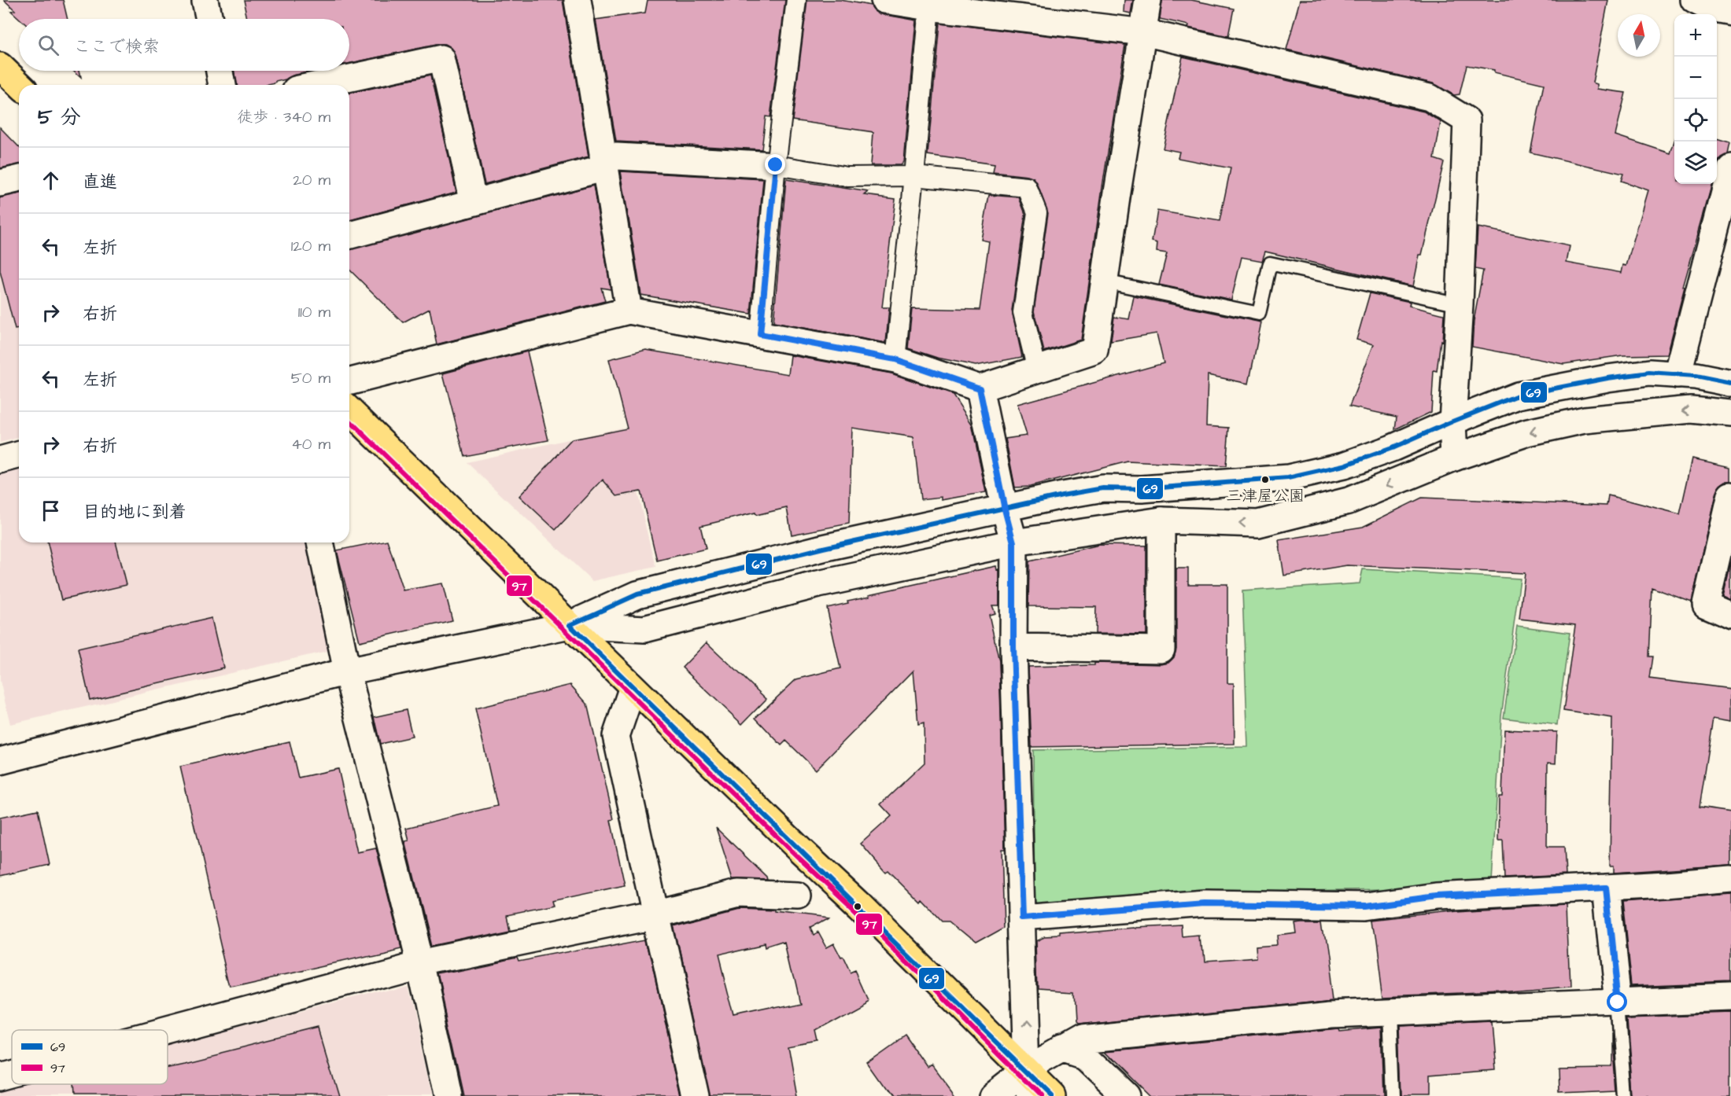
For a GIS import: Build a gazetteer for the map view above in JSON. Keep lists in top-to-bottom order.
{
  "places": ["三津屋公園"],
  "lines": ["transit line 69", "transit line 97"],
  "legend": ["69", "97"],
  "north": "top",
  "page": {
    "map_buttons": ["+", "−"],
    "search": "ここで検索",
    "heading": ["5 分", "徒歩 · 340 m"],
    "list": [
      ["直進", "20 m"],
      ["左折", "120 m"],
      ["右折", "110 m"],
      ["左折", "50 m"],
      ["右折", "40 m"],
      "目的地に到着"
    ]
  }
}
